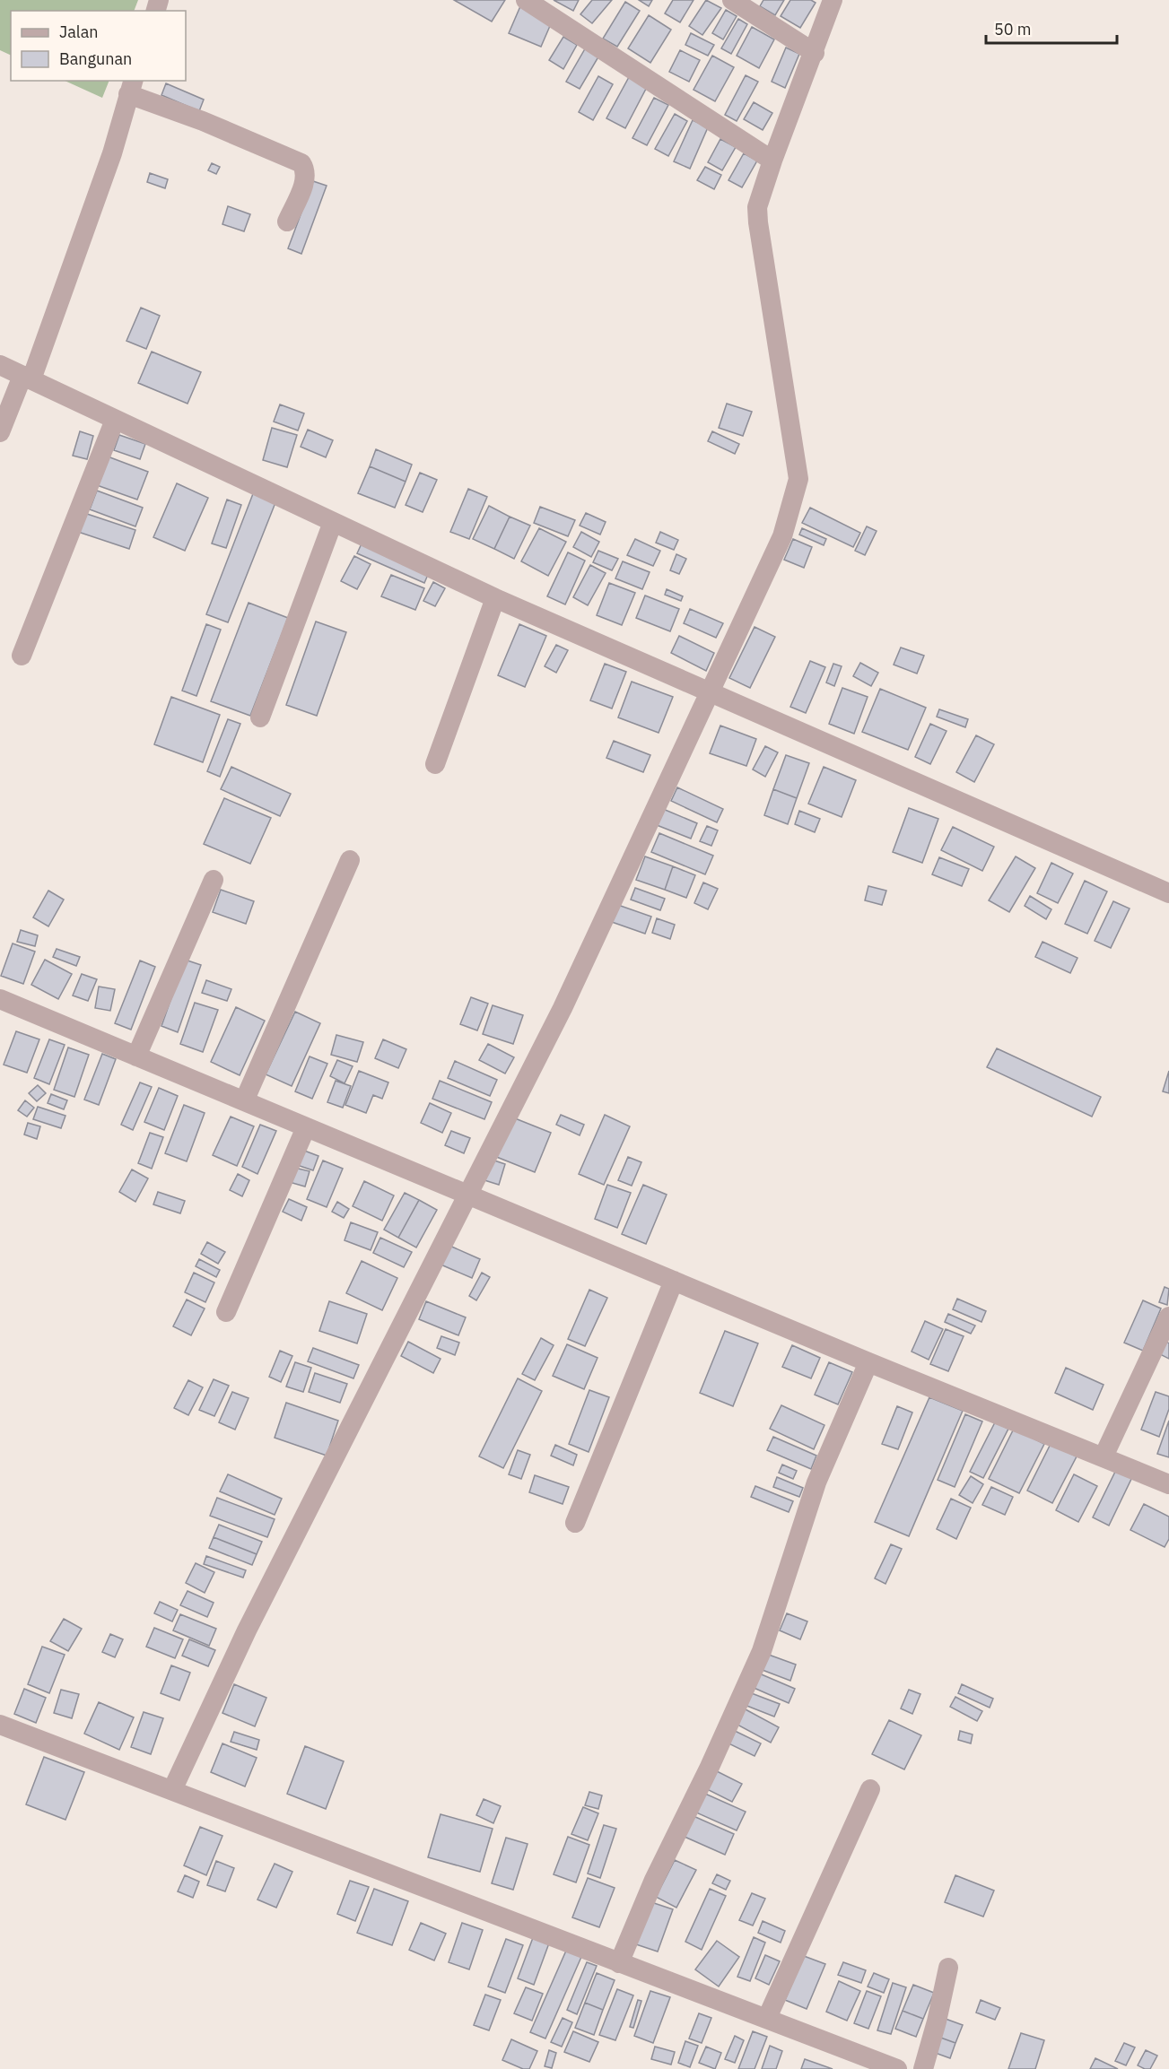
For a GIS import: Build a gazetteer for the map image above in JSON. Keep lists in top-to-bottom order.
{
  "legend": ["Jalan", "Bangunan"],
  "scale_bar": "50 m"
}
